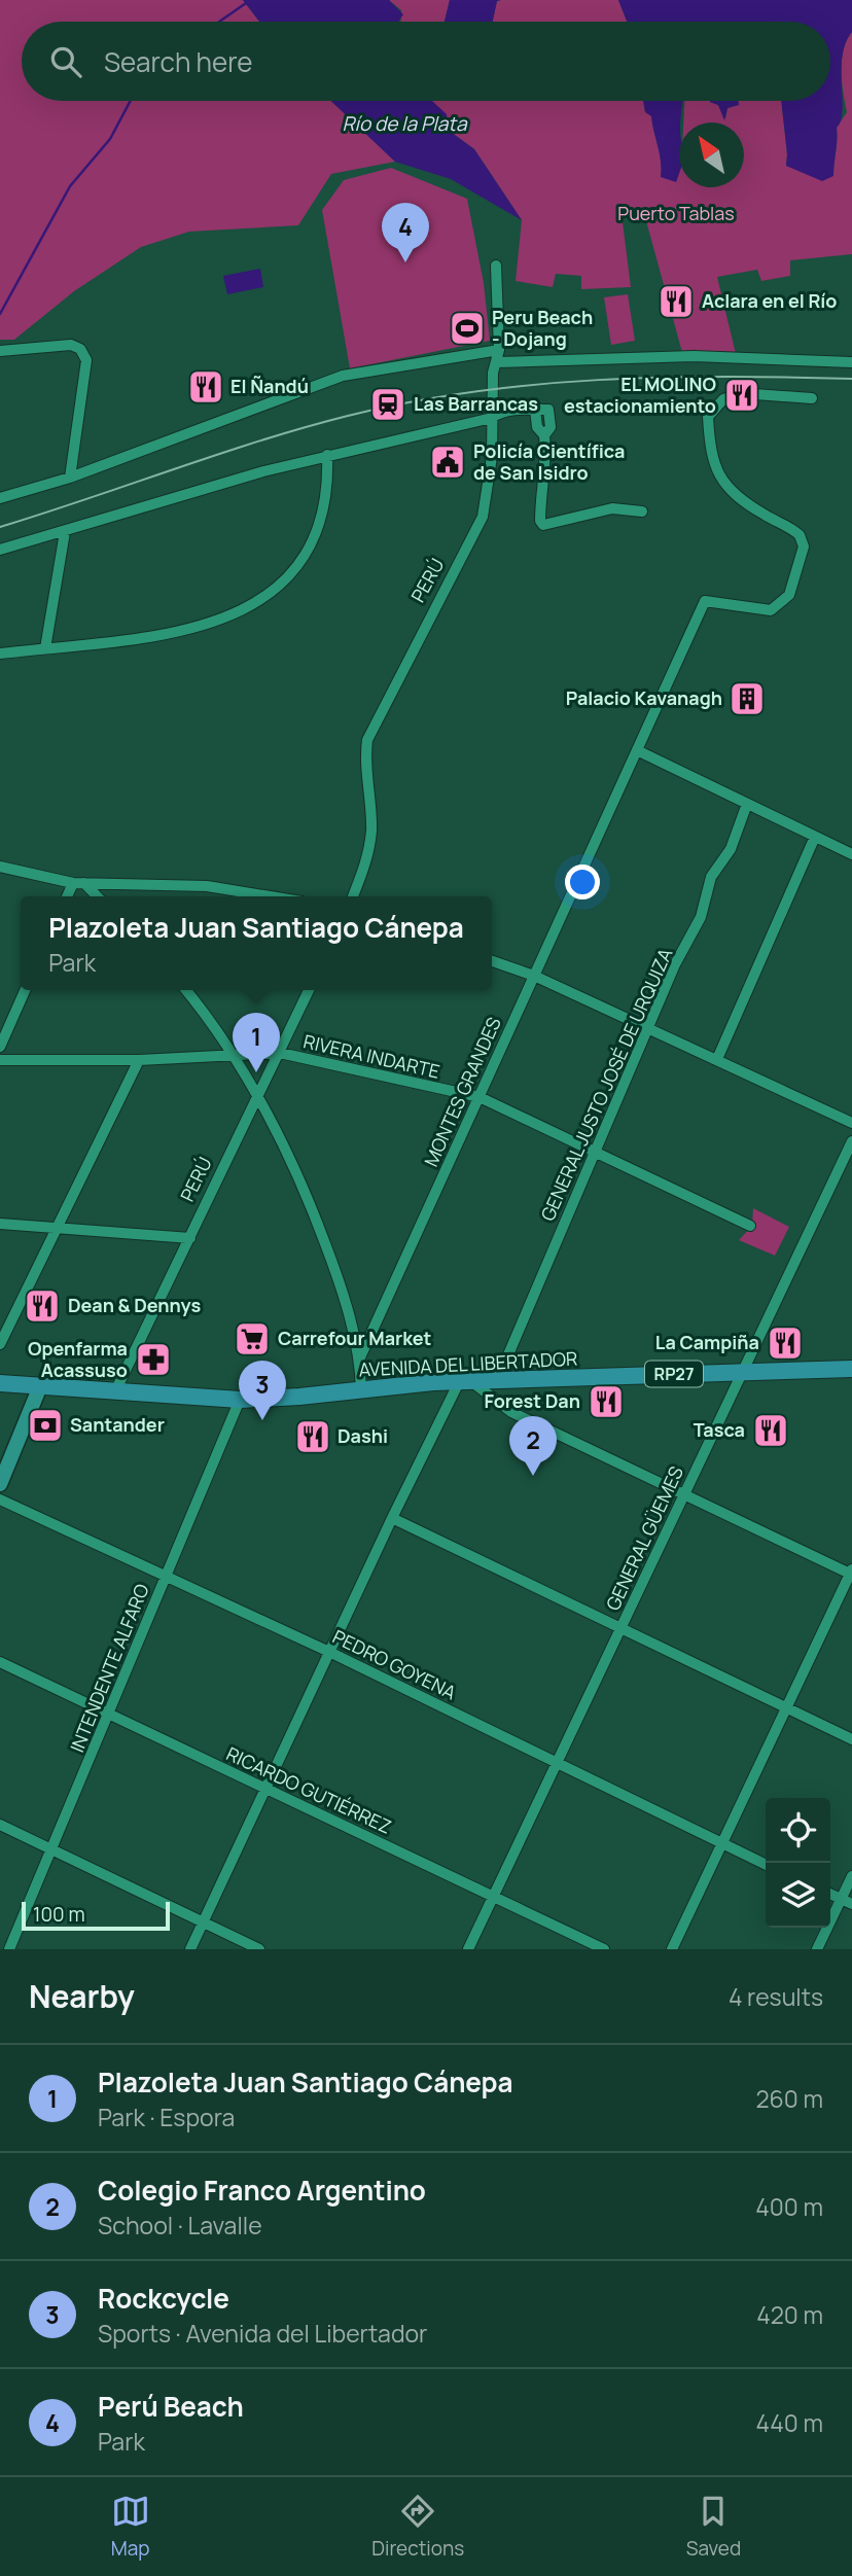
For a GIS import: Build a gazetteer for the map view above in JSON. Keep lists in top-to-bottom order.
{
  "streets": {
    "main road": ["AVENIDA DEL LIBERTADOR", "RP27"],
    "street": [
      "PERÚ",
      "RIVERA INDARTE",
      "GENERAL JUSTO JOSÉ DE URQUIZA",
      "MONTES GRANDES",
      "GENERAL GÜEMES",
      "PEDRO GOYENA",
      "INTENDENTE ALFARO",
      "RICARDO GUTIÉRREZ"
    ]
  },
  "crossings": [
    ["PERÚ", "RIVERA INDARTE"],
    ["PERÚ", "AVENIDA DEL LIBERTADOR"],
    ["RIVERA INDARTE", "GENERAL JUSTO JOSÉ DE URQUIZA"],
    ["RIVERA INDARTE", "MONTES GRANDES"],
    ["GENERAL JUSTO JOSÉ DE URQUIZA", "AVENIDA DEL LIBERTADOR"],
    ["AVENIDA DEL LIBERTADOR", "GENERAL GÜEMES"],
    ["AVENIDA DEL LIBERTADOR", "INTENDENTE ALFARO"],
    ["GENERAL GÜEMES", "PEDRO GOYENA"],
    ["GENERAL GÜEMES", "RICARDO GUTIÉRREZ"],
    ["PEDRO GOYENA", "INTENDENTE ALFARO"],
    ["INTENDENTE ALFARO", "RICARDO GUTIÉRREZ"]
  ],
  "water": ["Río de la Plata"],
  "parks": ["Puerto Tablas"],
  "places": {
    "restaurant": [
      "Aclara en el Río",
      "El Ñandú",
      "EL MOLINO estacionamiento",
      "Dean & Dennys",
      "La Campiña",
      "Forest Dan",
      "Tasca",
      "Dashi"
    ],
    "sports": ["Peru Beach - Dojang"],
    "station": ["Las Barrancas"],
    "public building": ["Policía Científica de San Isidro"],
    "building": ["Palacio Kavanagh"],
    "supermarket": ["Carrefour Market"],
    "pharmacy": ["Openfarma Acassuso"],
    "bank": ["Santander"]
  },
  "scale_bar": "100 m",
  "north": "top left",
  "page": {
    "search": "Search here",
    "pins": [
      "4",
      "1",
      "3",
      "2"
    ],
    "popup": ["Plazoleta Juan Santiago Cánepa", "Park"],
    "scale": "100 m",
    "heading": ["Nearby", "4 results"],
    "list": [
      {
        "mark": "1",
        "name": "Plazoleta Juan Santiago Cánepa",
        "note": "Park · Espora",
        "value": "260 m"
      },
      {
        "mark": "2",
        "name": "Colegio Franco Argentino",
        "note": "School · Lavalle",
        "value": "400 m"
      },
      {
        "mark": "3",
        "name": "Rockcycle",
        "note": "Sports · Avenida del Libertador",
        "value": "420 m"
      },
      {
        "mark": "4",
        "name": "Perú Beach",
        "note": "Park",
        "value": "440 m"
      }
    ],
    "nav": ["Map", "Directions", "Saved"]
  }
}
